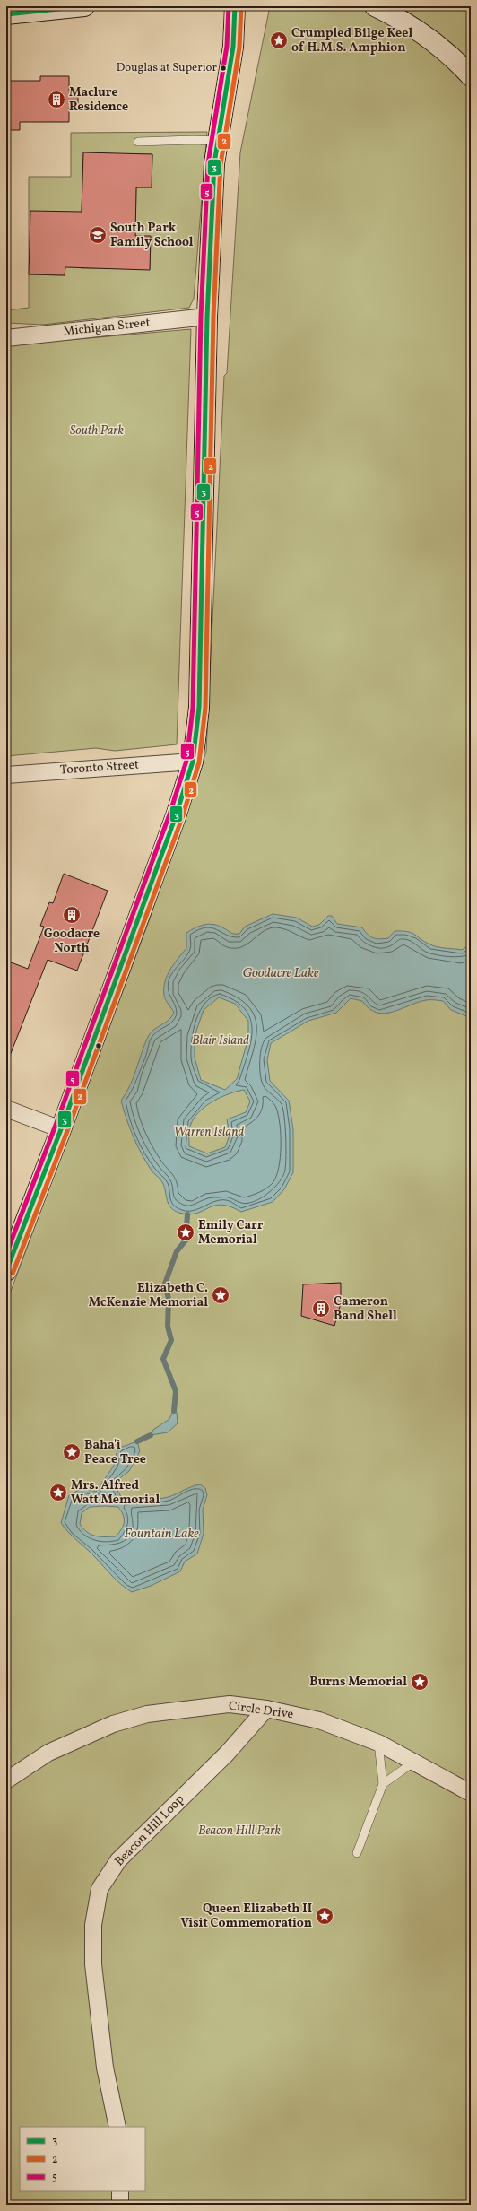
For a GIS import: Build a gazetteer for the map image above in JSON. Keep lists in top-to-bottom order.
{
  "streets": {
    "street": [
      "Michigan Street",
      "Toronto Street",
      "Circle Drive",
      "Beacon Hill Loop"
    ]
  },
  "crossings": [
    ["Circle Drive", "Beacon Hill Loop"]
  ],
  "water": ["Goodacre Lake", "Fountain Lake"],
  "parks": [
    "South Park",
    "Blair Island",
    "Warren Island",
    "Beacon Hill Park"
  ],
  "places": {
    "place": [
      "Crumpled Bilge Keel of H.M.S. Amphion",
      "Emily Carr Memorial",
      "Elizabeth C. McKenzie Memorial",
      "Baha'i Peace Tree",
      "Mrs. Alfred Watt Memorial",
      "Burns Memorial",
      "Queen Elizabeth II Visit Commemoration"
    ],
    "other": ["Douglas at Superior"],
    "building": ["Maclure Residence", "Goodacre North", "Cameron Band Shell"],
    "school or university": ["South Park Family School"]
  },
  "lines": ["transit line 3", "transit line 2", "transit line 5"],
  "legend": ["3", "2", "5"]
}
